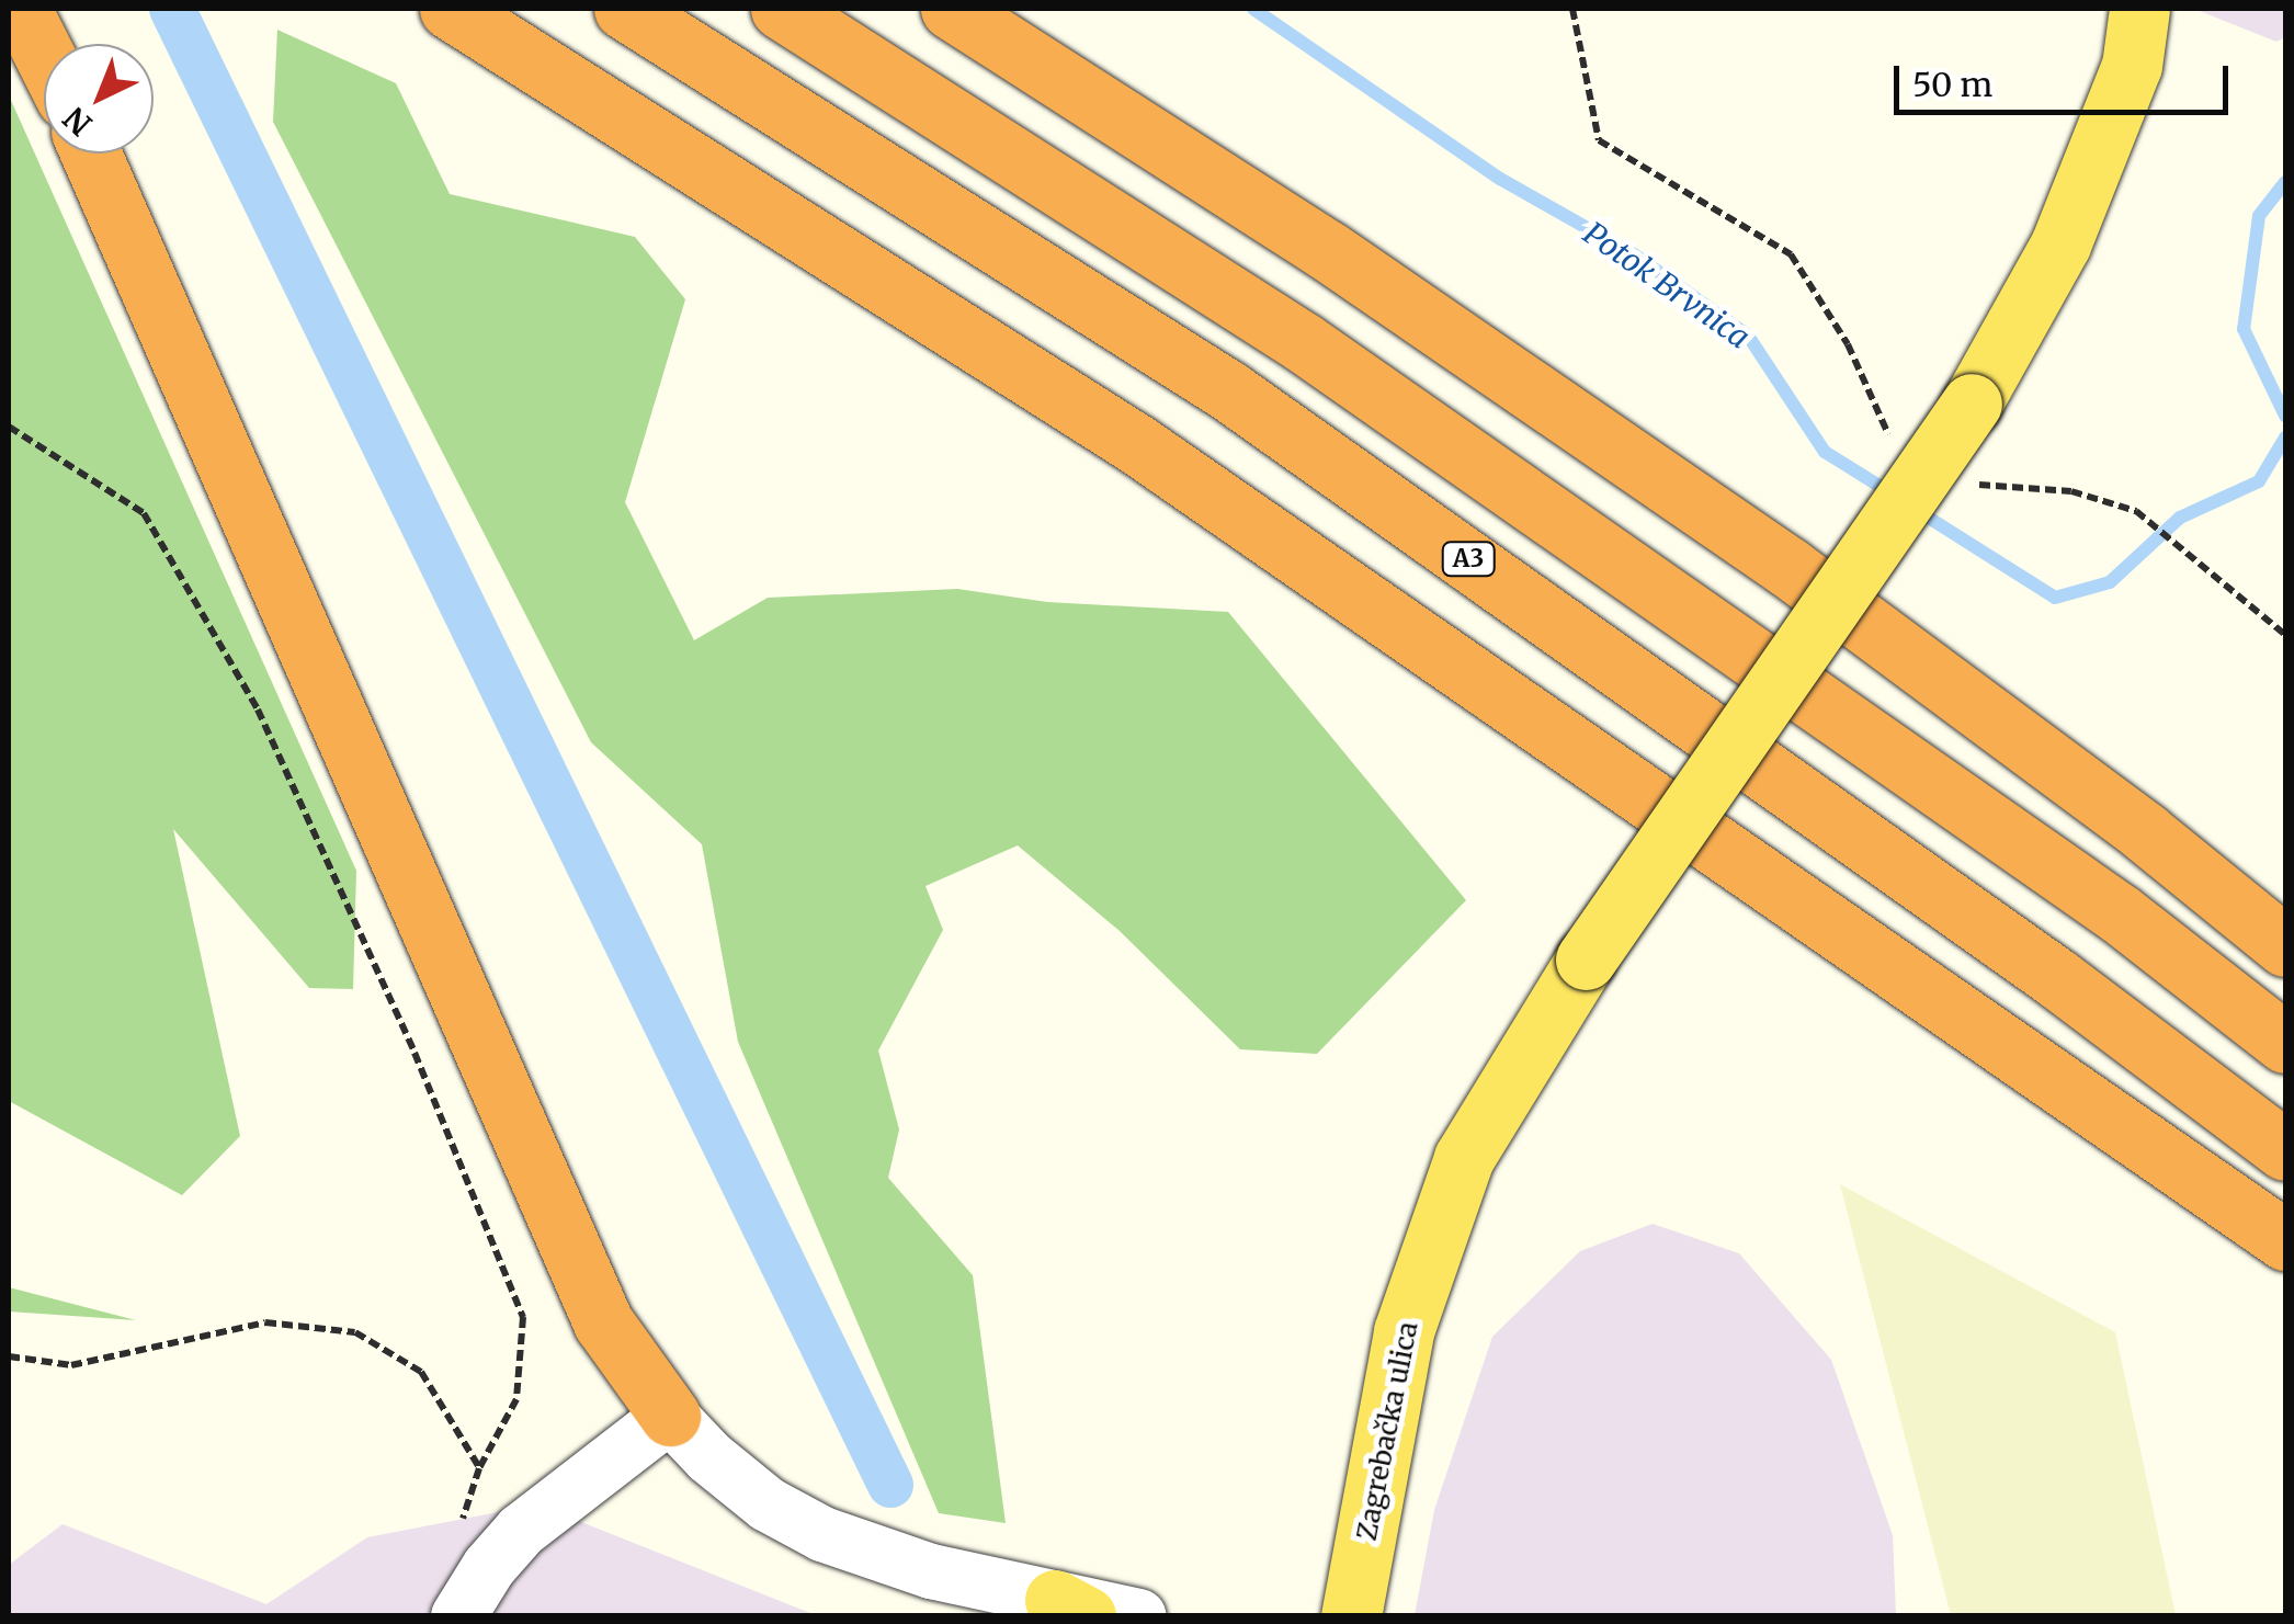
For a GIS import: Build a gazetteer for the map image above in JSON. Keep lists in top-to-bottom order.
{
  "streets": {
    "highway": ["A3"],
    "main road": ["Zagrebačka ulica"]
  },
  "water": ["Potok Brvnica"],
  "scale_bar": "50 m",
  "north": "bottom left"
}
